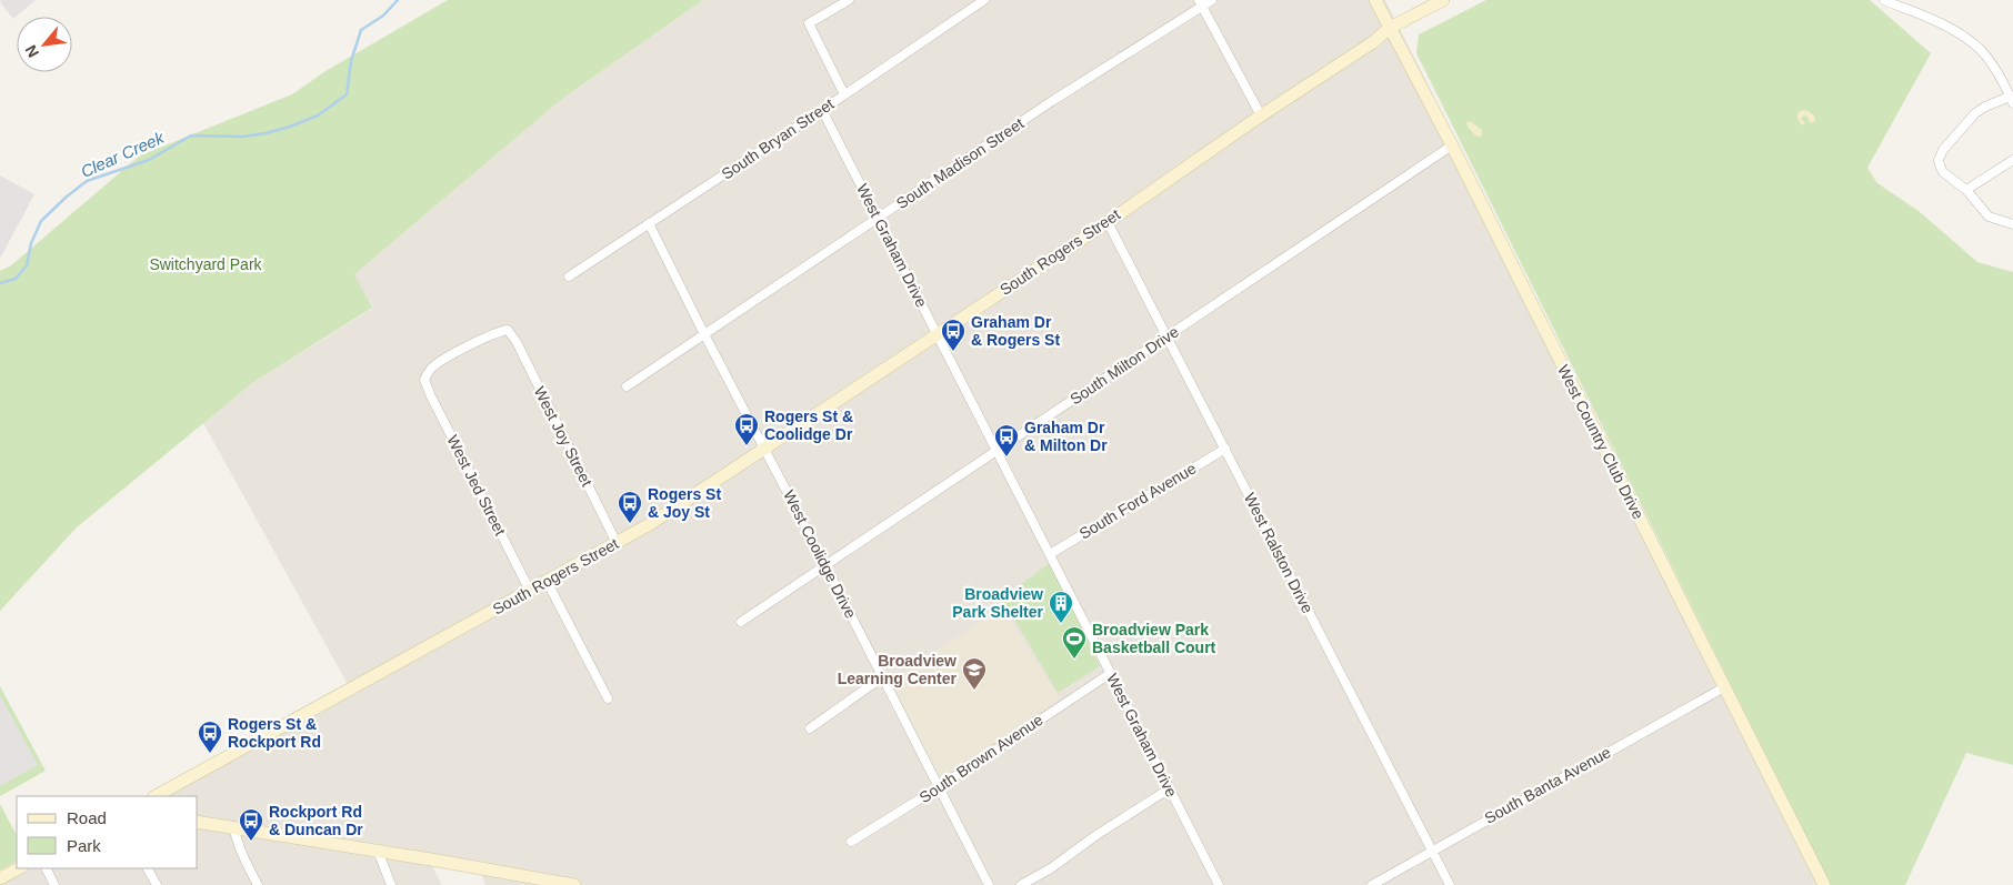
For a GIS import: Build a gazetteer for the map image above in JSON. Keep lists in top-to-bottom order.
{
  "streets": {
    "street": [
      "South Bryan Street",
      "South Madison Street",
      "West Graham Drive",
      "South Rogers Street",
      "South Milton Drive",
      "West Joy Street",
      "West Country Club Drive",
      "West Jed Street",
      "South Ford Avenue",
      "West Ralston Drive",
      "West Coolidge Drive",
      "South Brown Avenue",
      "South Banta Avenue"
    ]
  },
  "crossings": [
    ["South Bryan Street", "West Graham Drive"],
    ["South Bryan Street", "West Coolidge Drive"],
    ["South Madison Street", "West Graham Drive"],
    ["South Madison Street", "West Coolidge Drive"],
    ["West Graham Drive", "South Rogers Street"],
    ["West Graham Drive", "South Milton Drive"],
    ["West Graham Drive", "South Ford Avenue"],
    ["West Graham Drive", "South Brown Avenue"],
    ["South Rogers Street", "West Joy Street"],
    ["South Rogers Street", "West Country Club Drive"],
    ["South Rogers Street", "West Jed Street"],
    ["South Rogers Street", "West Ralston Drive"],
    ["South Rogers Street", "West Coolidge Drive"],
    ["South Milton Drive", "West Country Club Drive"],
    ["South Milton Drive", "West Ralston Drive"],
    ["South Milton Drive", "West Coolidge Drive"],
    ["West Joy Street", "West Jed Street"],
    ["West Country Club Drive", "South Banta Avenue"],
    ["South Ford Avenue", "West Ralston Drive"],
    ["West Ralston Drive", "South Banta Avenue"],
    ["West Coolidge Drive", "South Brown Avenue"]
  ],
  "water": ["Clear Creek"],
  "parks": ["Switchyard Park"],
  "places": {
    "bus stop": [
      "Graham Dr & Rogers St",
      "Rogers St & Coolidge Dr",
      "Graham Dr & Milton Dr",
      "Rogers St & Joy St",
      "Rogers St & Rockport Rd",
      "Rockport Rd & Duncan Dr"
    ],
    "building": ["Broadview Park Shelter"],
    "sports": ["Broadview Park Basketball Court"],
    "school or university": ["Broadview Learning Center"]
  },
  "legend": ["Road", "Park"],
  "north": "bottom left"
}
